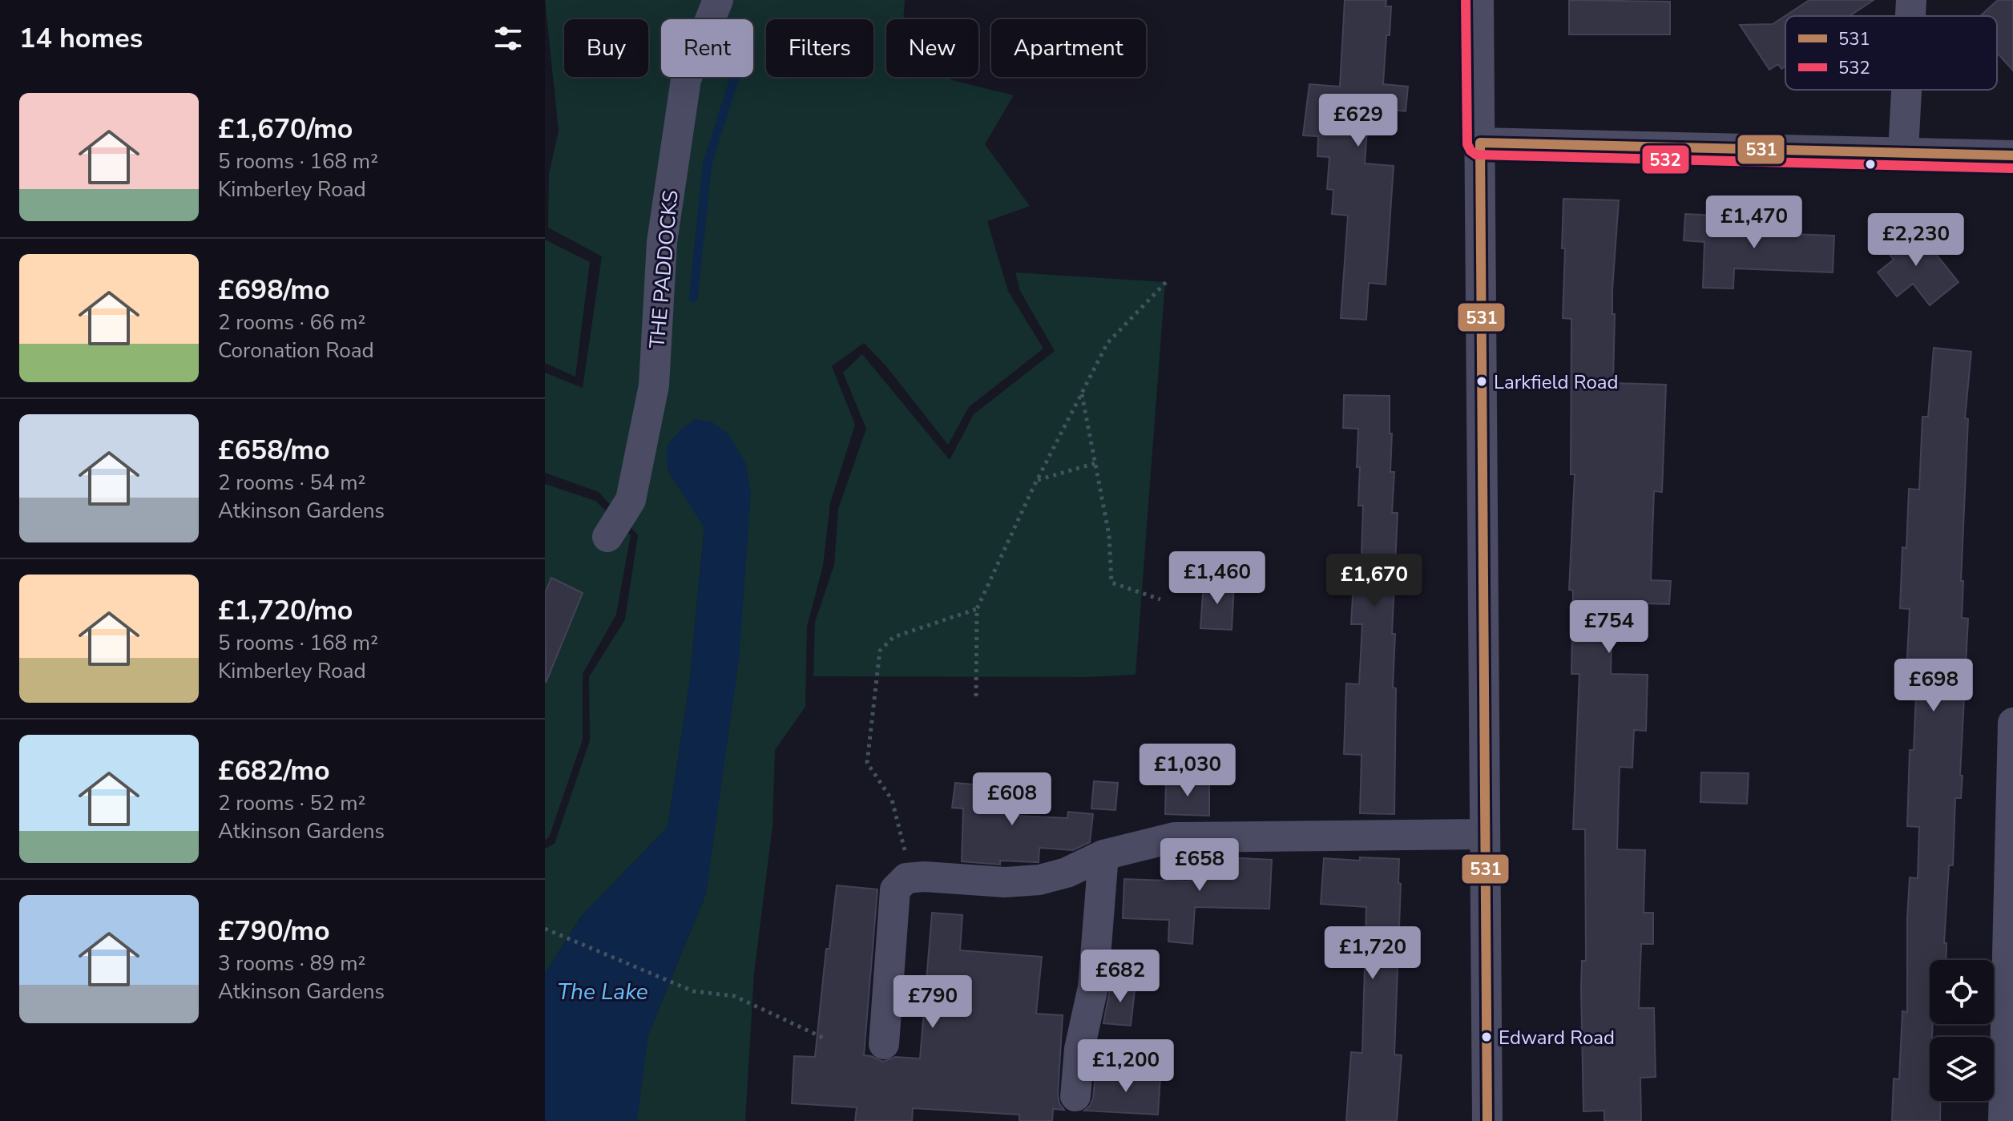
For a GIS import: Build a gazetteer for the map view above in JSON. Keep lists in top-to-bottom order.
{
  "streets": {
    "street": ["THE PADDOCKS"]
  },
  "water": ["The Lake"],
  "places": ["Larkfield Road", "Edward Road"],
  "lines": ["transit line 532", "transit line 531"],
  "legend": ["531", "532"],
  "page": {
    "heading": "14 homes",
    "chip": [
      "Buy",
      "Rent",
      "Filters",
      "New",
      "Apartment"
    ],
    "list": [
      {
        "name": "£1,670/mo",
        "note": "5 rooms · 168 m² · Kimberley Road"
      },
      {
        "name": "£698/mo",
        "note": "2 rooms · 66 m² · Coronation Road"
      },
      {
        "name": "£658/mo",
        "note": "2 rooms · 54 m² · Atkinson Gardens"
      },
      {
        "name": "£1,720/mo",
        "note": "5 rooms · 168 m² · Kimberley Road"
      },
      {
        "name": "£682/mo",
        "note": "2 rooms · 52 m² · Atkinson Gardens"
      },
      {
        "name": "£790/mo",
        "note": "3 rooms · 89 m² · Atkinson Gardens"
      }
    ],
    "price": [
      "£629",
      "£1,470",
      "£2,230",
      "£1,460",
      "£1,670",
      "£754",
      "£698",
      "£1,030",
      "£608",
      "£658",
      "£1,720",
      "£682",
      "£790",
      "£1,200"
    ]
  }
}
